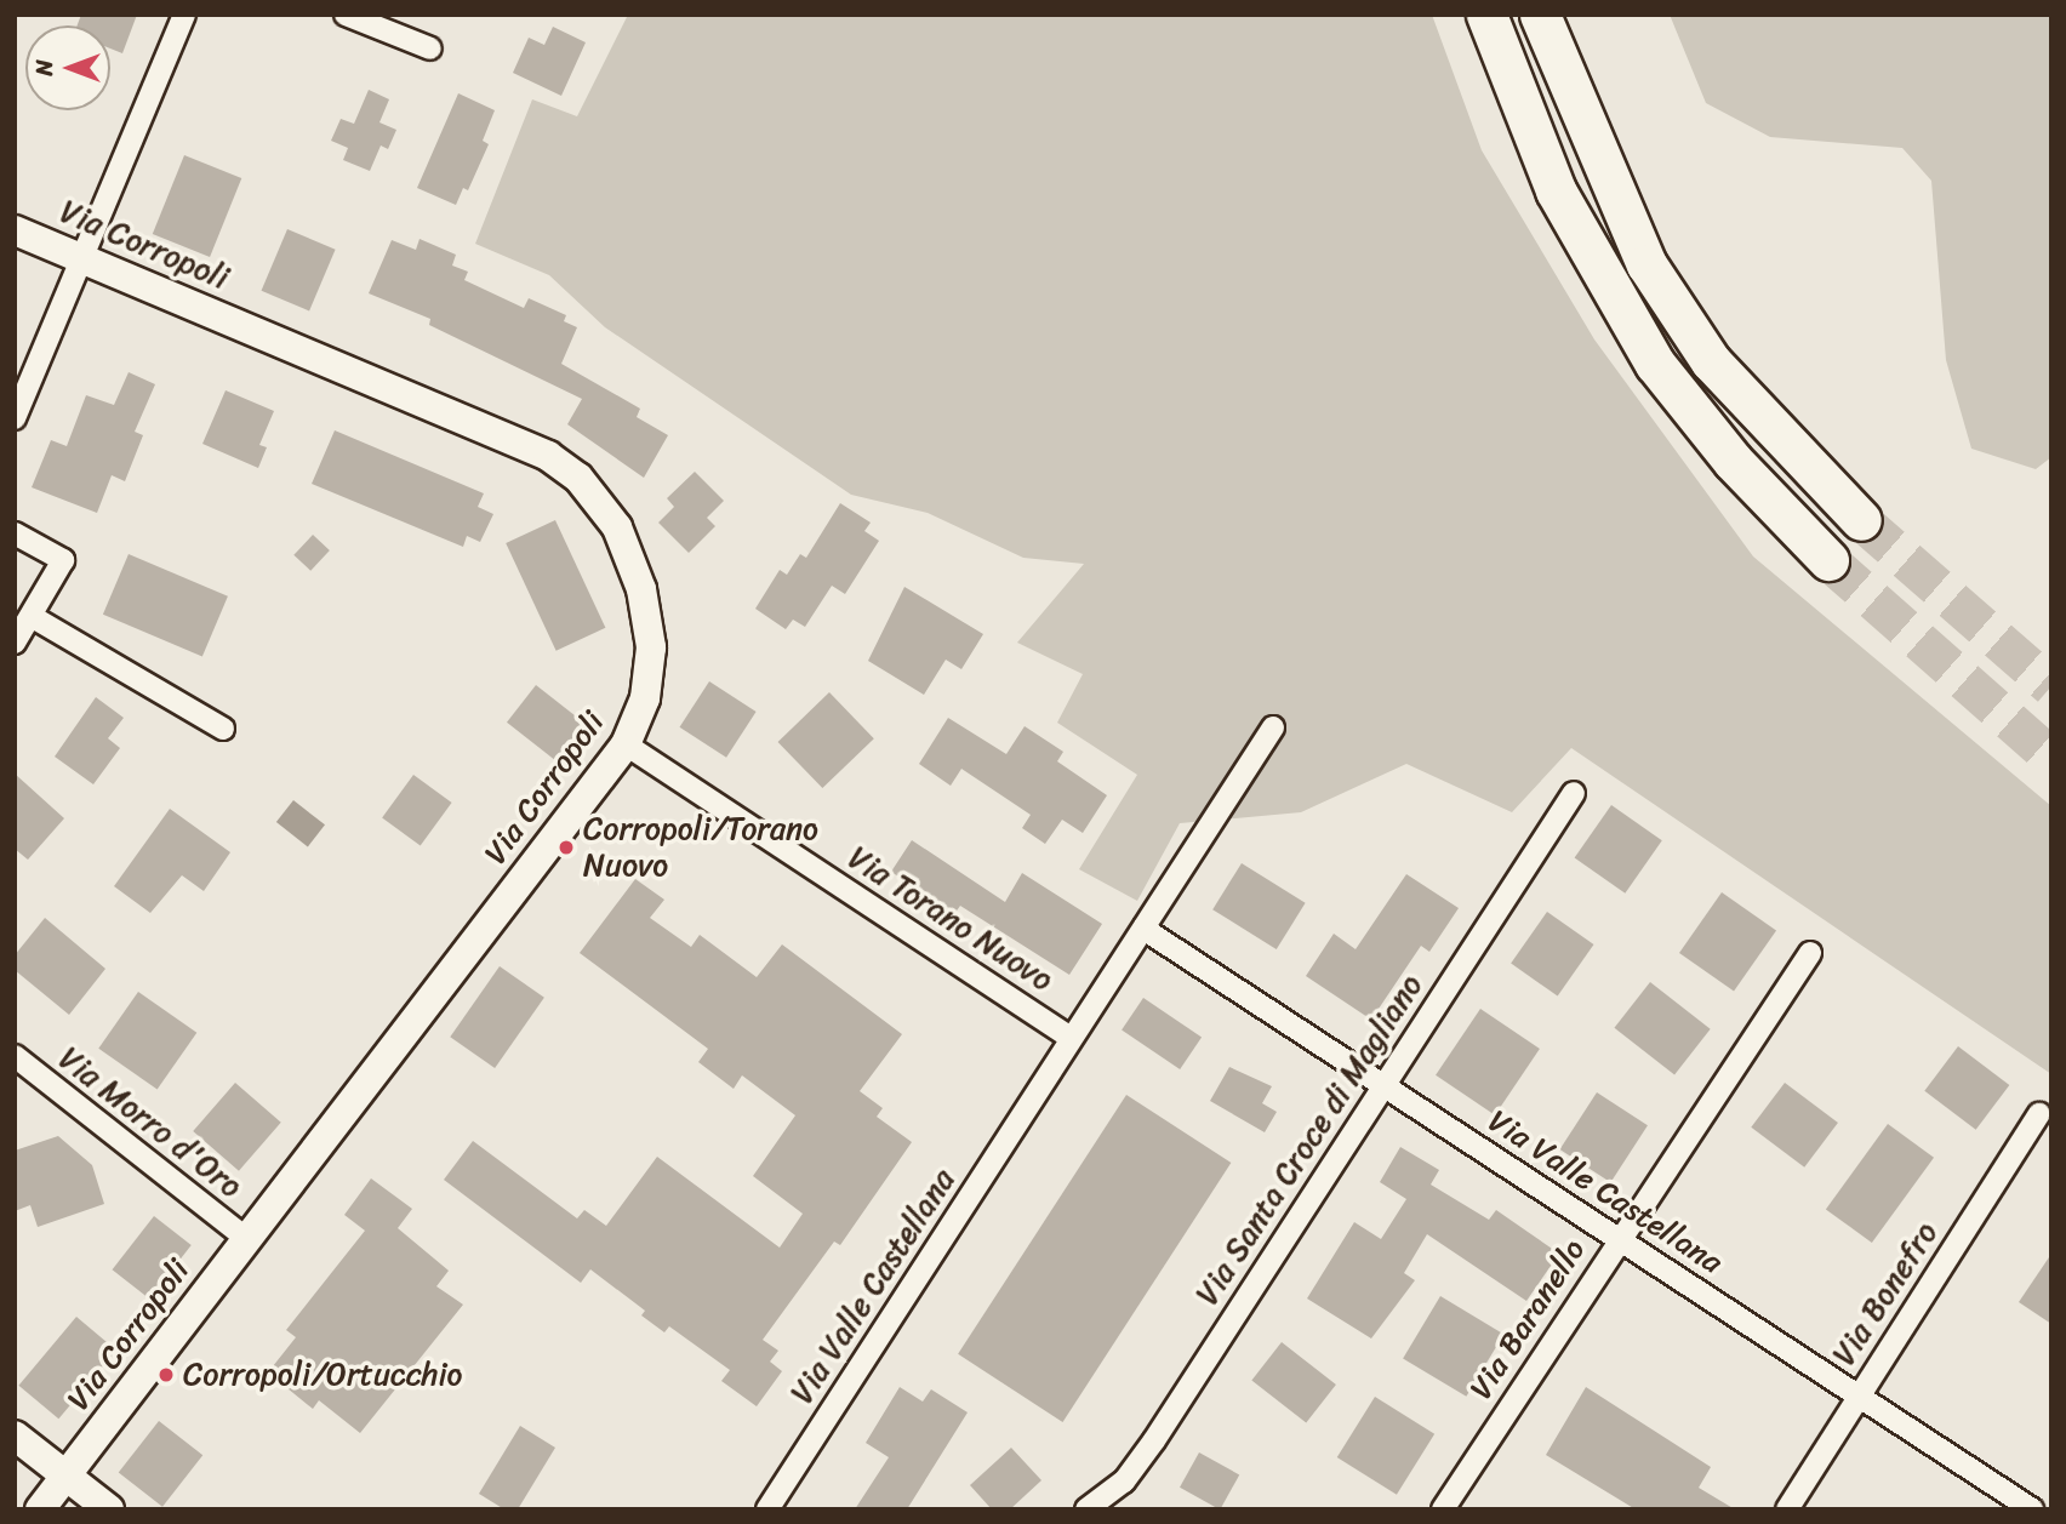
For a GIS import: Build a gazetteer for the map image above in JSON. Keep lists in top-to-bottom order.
{
  "streets": {
    "street": [
      "Via Corropoli",
      "Via Torano Nuovo",
      "Via Morro d'Oro",
      "Via Santa Croce di Magliano",
      "Via Valle Castellana",
      "Via Bonefro",
      "Via Baranello"
    ]
  },
  "crossings": [
    ["Via Corropoli", "Via Torano Nuovo"],
    ["Via Corropoli", "Via Morro d'Oro"],
    ["Via Torano Nuovo", "Via Valle Castellana"],
    ["Via Santa Croce di Magliano", "Via Valle Castellana"],
    ["Via Valle Castellana", "Via Bonefro"],
    ["Via Valle Castellana", "Via Baranello"]
  ],
  "places": ["Corropoli/Torano Nuovo", "Corropoli/Ortucchio"],
  "north": "left"
}
